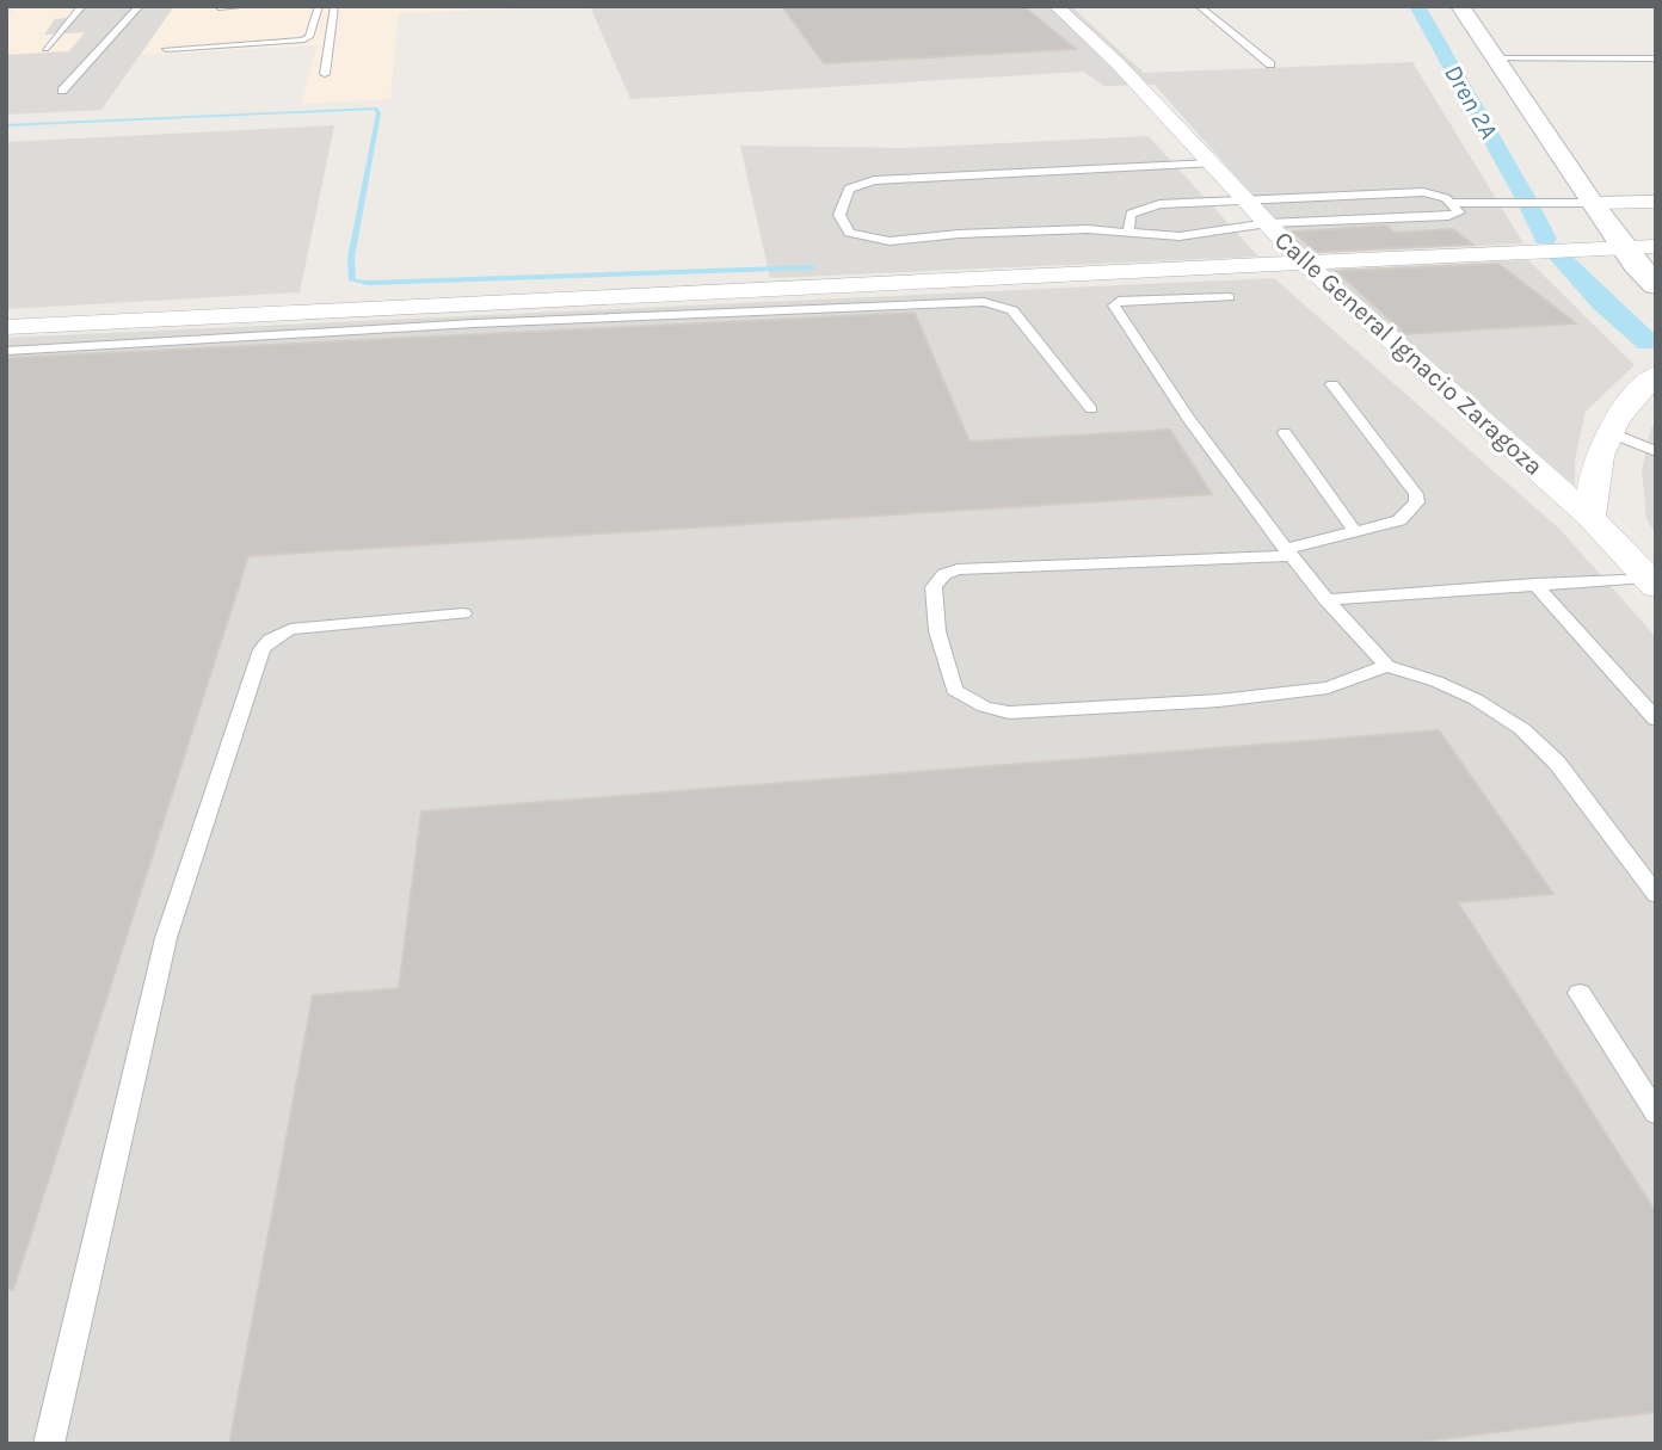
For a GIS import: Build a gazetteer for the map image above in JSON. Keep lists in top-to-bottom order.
{
  "streets": {
    "street": ["Calle General Ignacio Zaragoza"]
  },
  "water": ["Dren 2A"]
}
